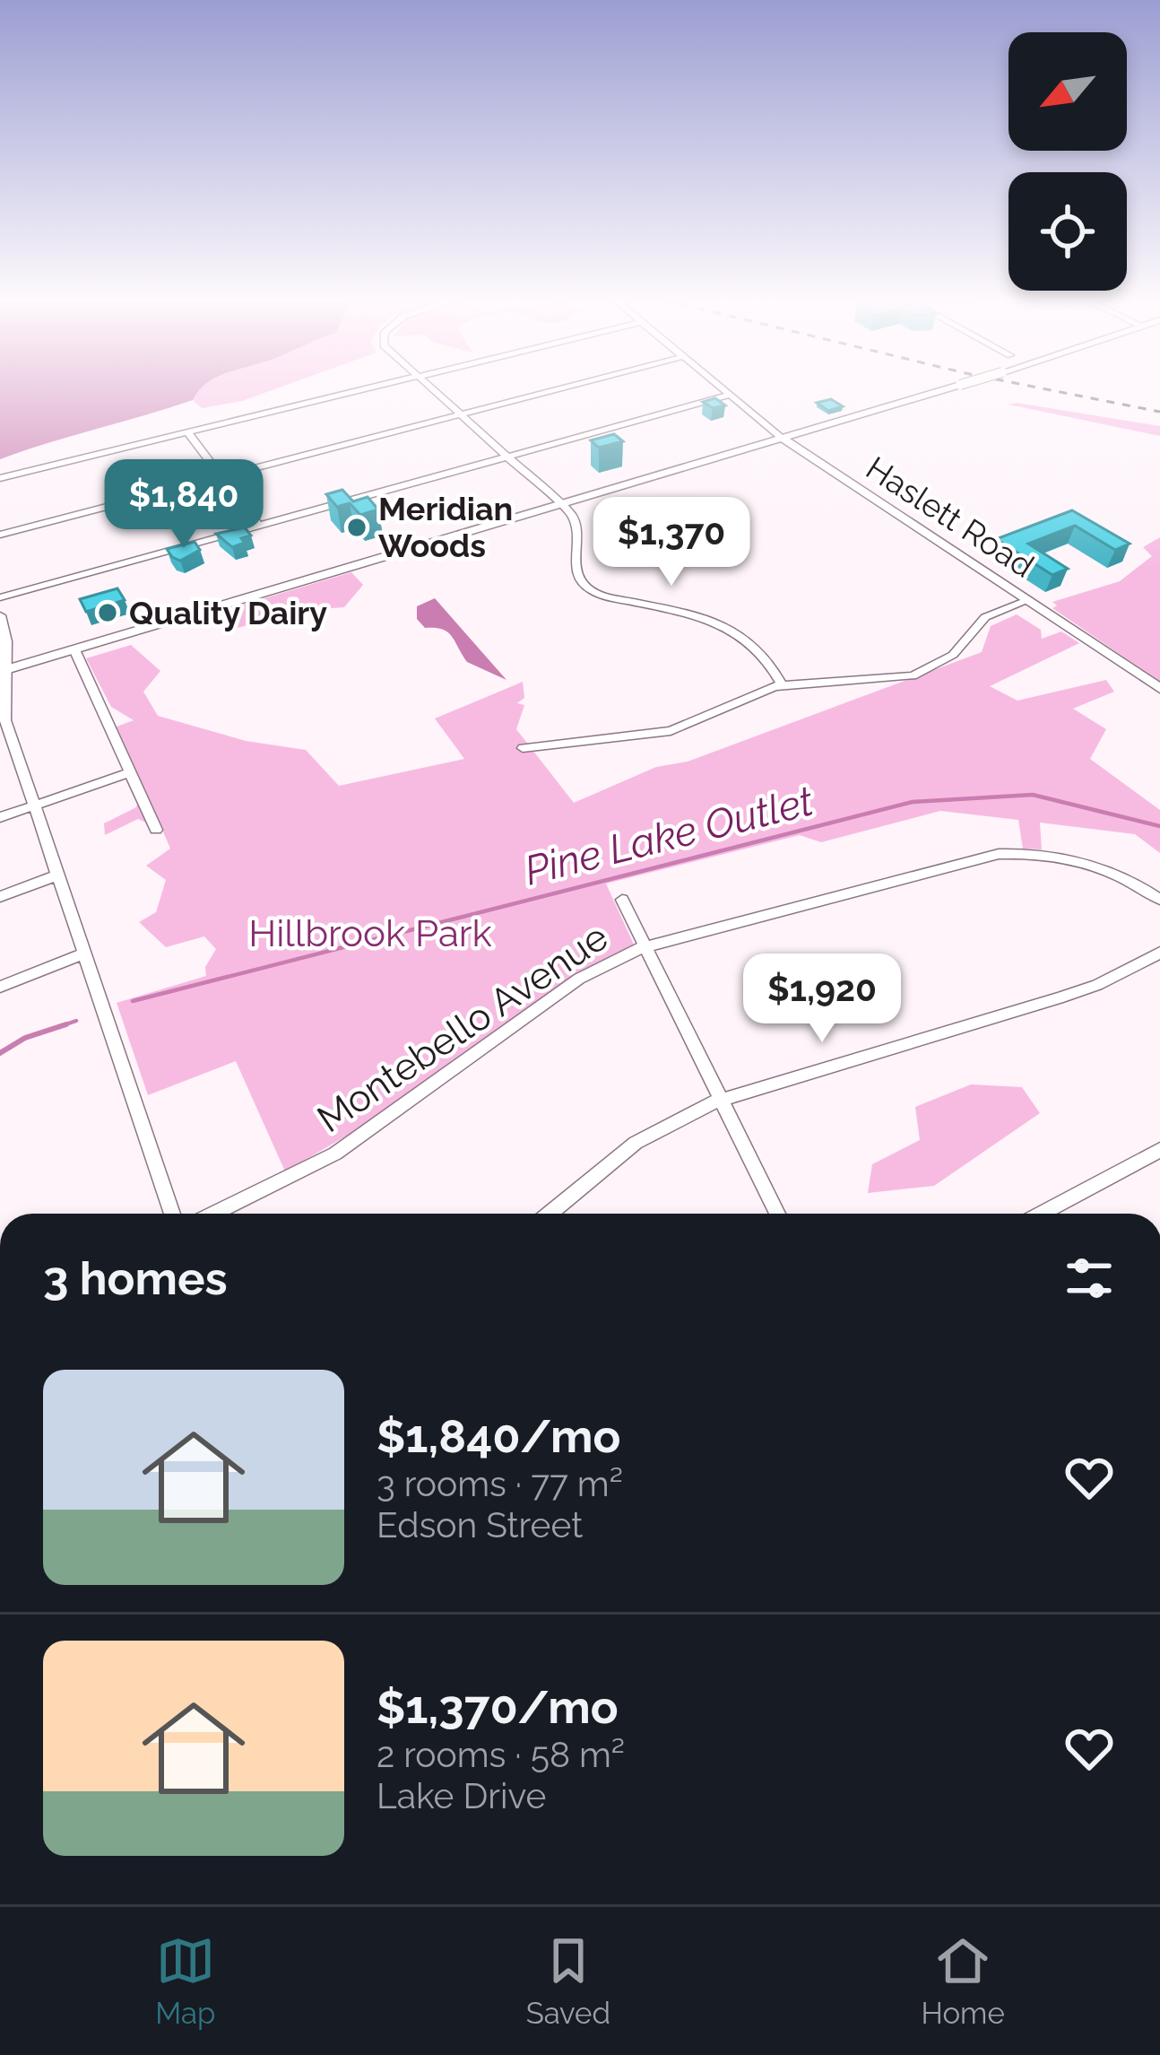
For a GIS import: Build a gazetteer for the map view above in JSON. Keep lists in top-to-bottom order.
{
  "streets": {
    "main road": ["Haslett Road"],
    "street": ["Montebello Avenue"]
  },
  "water": ["Pine Lake Outlet"],
  "parks": ["Hillbrook Park"],
  "places": ["Meridian Woods", "Quality Dairy"],
  "north": "bottom left",
  "page": {
    "price": ["$1,840", "$1,370", "$1,920"],
    "heading": "3 homes",
    "list": [
      {
        "name": "$1,840/mo",
        "note": "3 rooms · 77 m² · Edson Street"
      },
      {
        "name": "$1,370/mo",
        "note": "2 rooms · 58 m² · Lake Drive"
      }
    ],
    "tabs": ["Map", "Saved", "Home"]
  }
}
